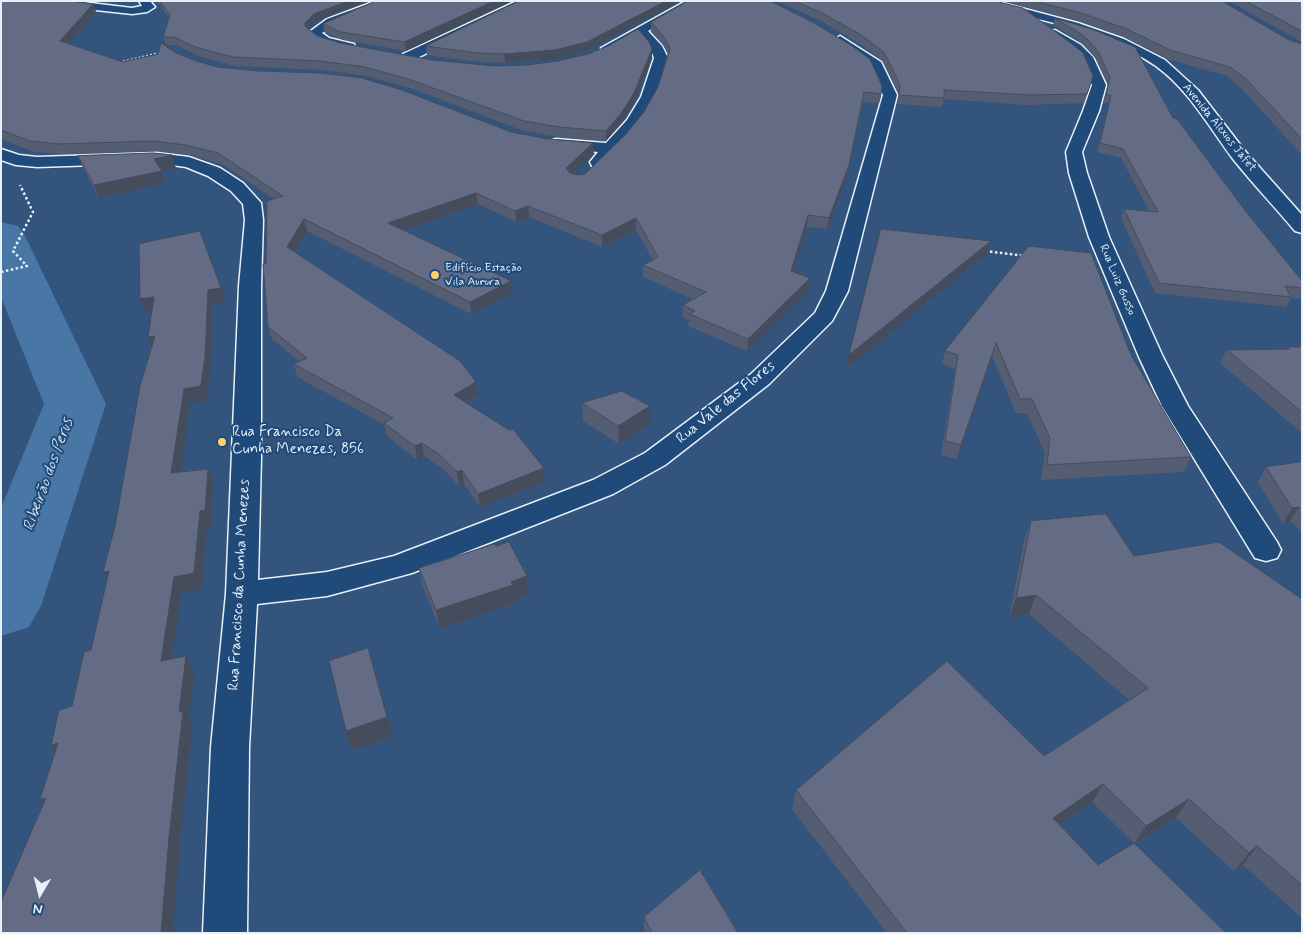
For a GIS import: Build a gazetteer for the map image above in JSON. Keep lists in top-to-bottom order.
{
  "streets": {
    "street": [
      "Avenida Alexios Jafet",
      "Rua Luiz Gusso",
      "Rua Vale das Flores",
      "Rua Francisco da Cunha Menezes"
    ]
  },
  "crossings": [
    ["Avenida Alexios Jafet", "Rua Luiz Gusso"],
    ["Rua Vale das Flores", "Rua Francisco da Cunha Menezes"]
  ],
  "water": ["Ribeirão dos Perus"],
  "places": ["Edifício Estação Vila Aurora", "Rua Francisco Da Cunha Menezes, 856"],
  "north": "bottom"
}
